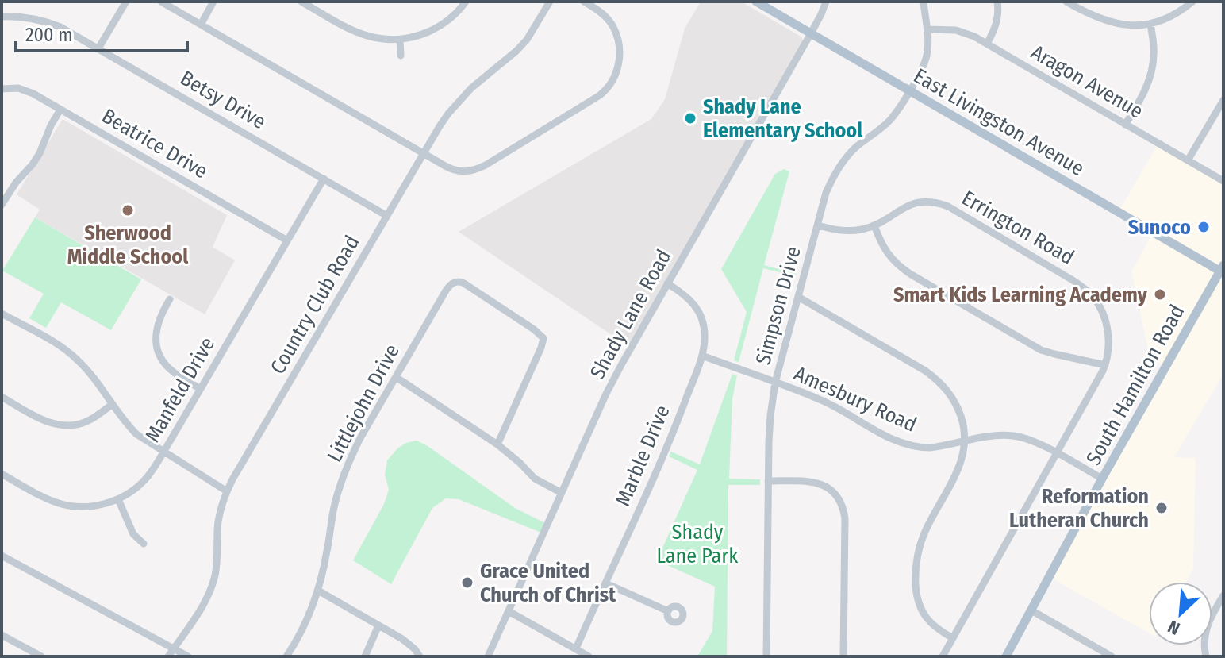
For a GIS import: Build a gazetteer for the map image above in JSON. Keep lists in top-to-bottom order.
{
  "streets": {
    "main road": ["East Livingston Avenue", "South Hamilton Road"],
    "street": [
      "Aragon Avenue",
      "Betsy Drive",
      "Beatrice Drive",
      "Errington Road",
      "Country Club Road",
      "Simpson Drive",
      "Shady Lane Road",
      "Manfeld Drive",
      "Amesbury Road",
      "Littlejohn Drive",
      "Marble Drive"
    ]
  },
  "crossings": [
    ["Aragon Avenue", "Simpson Drive"],
    ["Betsy Drive", "Country Club Road"],
    ["Betsy Drive", "Manfeld Drive"],
    ["East Livingston Avenue", "Simpson Drive"],
    ["East Livingston Avenue", "Shady Lane Road"],
    ["East Livingston Avenue", "South Hamilton Road"],
    ["Beatrice Drive", "Manfeld Drive"],
    ["Errington Road", "Simpson Drive"],
    ["Simpson Drive", "Amesbury Road"],
    ["Shady Lane Road", "Marble Drive"],
    ["South Hamilton Road", "Amesbury Road"],
    ["Amesbury Road", "Marble Drive"]
  ],
  "parks": ["Shady Lane Park"],
  "places": [
    "Shady Lane Elementary School",
    "Sherwood Middle School",
    "Sunoco",
    "Smart Kids Learning Academy",
    "Reformation Lutheran Church",
    "Grace United Church of Christ"
  ],
  "scale_bar": "200 m",
  "north": "bottom left"
}
